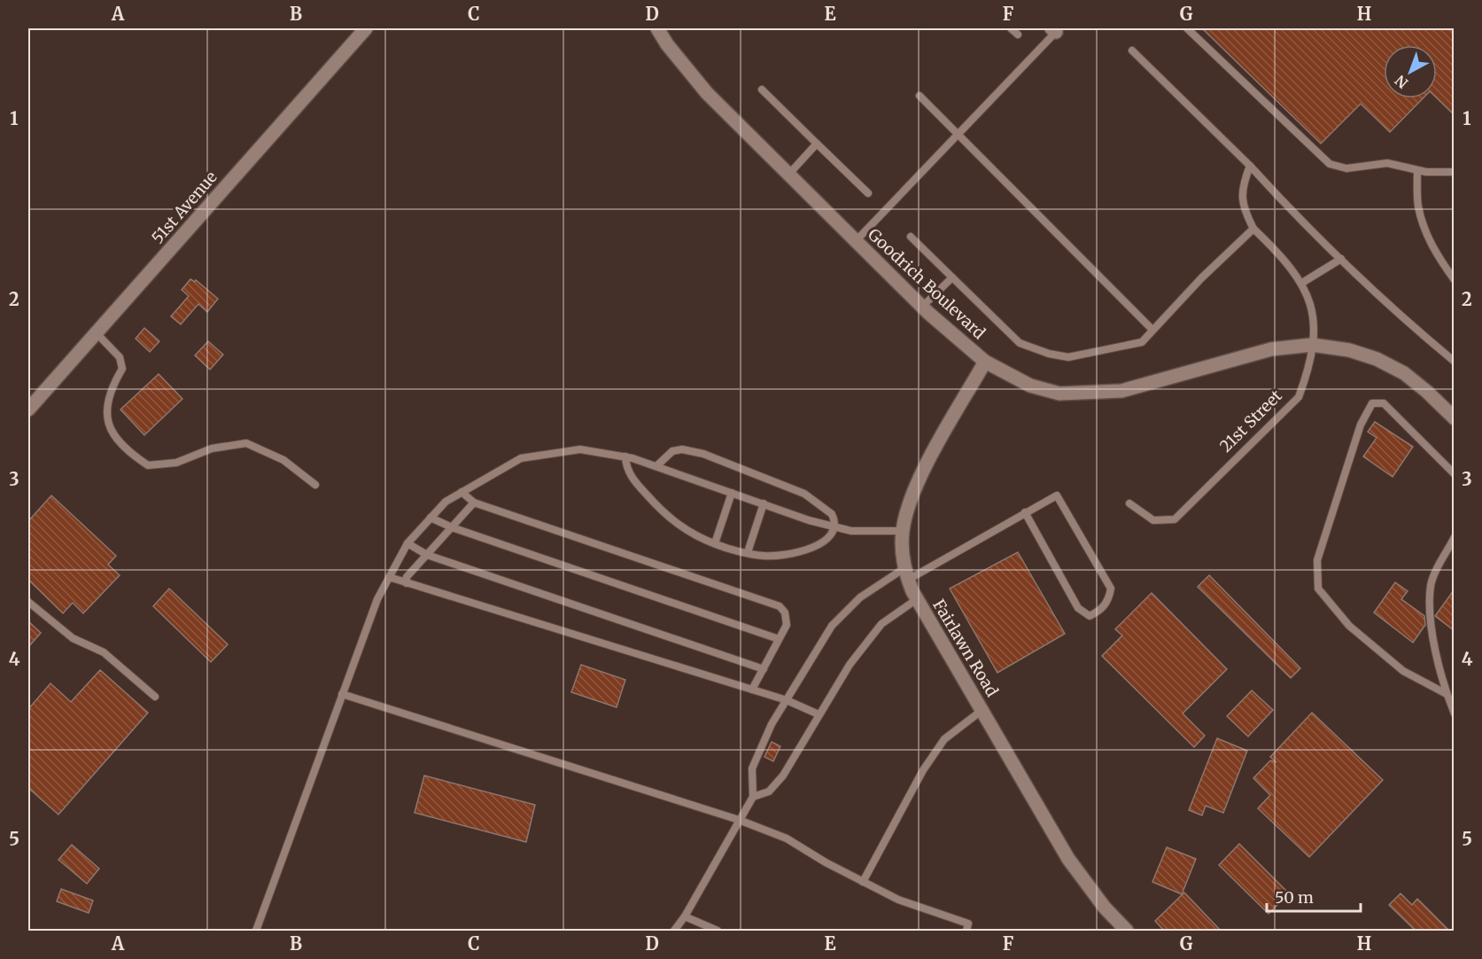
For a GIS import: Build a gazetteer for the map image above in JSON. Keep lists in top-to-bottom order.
{
  "streets": {
    "street": ["51st Avenue", "Goodrich Boulevard", "Fairlawn Road"],
    "lane": ["21st Street"]
  },
  "crossings": [
    ["Goodrich Boulevard", "21st Street"],
    ["Goodrich Boulevard", "Fairlawn Road"]
  ],
  "scale_bar": "50 m",
  "north": "bottom left",
  "grid": {
    "columns": [
      "A",
      "B",
      "C",
      "D",
      "E",
      "F",
      "G",
      "H"
    ],
    "rows": [
      "1",
      "2",
      "3",
      "4",
      "5"
    ]
  }
}
